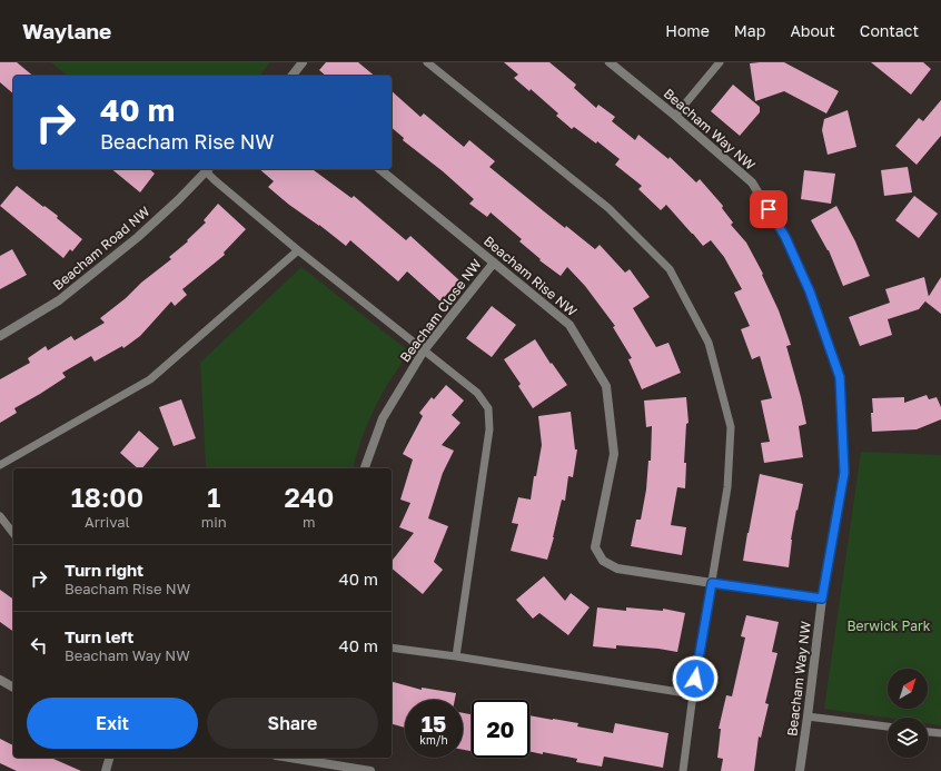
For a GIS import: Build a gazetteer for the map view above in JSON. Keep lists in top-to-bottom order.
{
  "streets": {
    "street": [
      "Beacham Way NW",
      "Beacham Road NW",
      "Beacham Rise NW",
      "Beacham Close NW"
    ]
  },
  "crossings": [
    ["Beacham Way NW", "Beacham Rise NW"],
    ["Beacham Rise NW", "Beacham Close NW"]
  ],
  "parks": ["Berwick Park"],
  "north": "top right",
  "page": {
    "header": "Waylane",
    "nav": [
      "Home",
      "Map",
      "About",
      "Contact"
    ],
    "turn": ["40 m", "Beacham Rise NW"],
    "eta": [
      "18:00",
      "Arrival",
      "1",
      "min",
      "240",
      "m"
    ],
    "list": [
      {
        "name": "Turn right",
        "note": "Beacham Rise NW",
        "value": "40 m"
      },
      {
        "name": "Turn left",
        "note": "Beacham Way NW",
        "value": "40 m"
      }
    ],
    "buttons": ["Exit", "Share"],
    "speed": "15 km/h",
    "limit": "20"
  }
}
